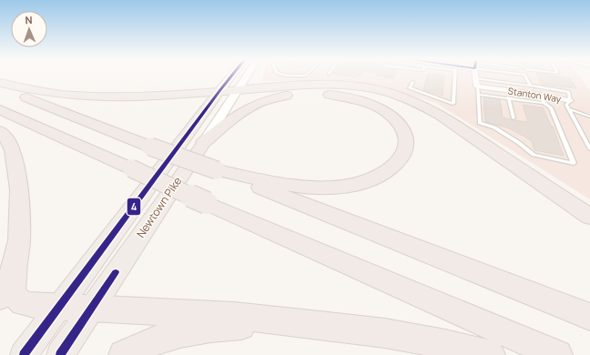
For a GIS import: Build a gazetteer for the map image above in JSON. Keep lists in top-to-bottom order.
{
  "streets": {
    "highway": ["Newtown Pike"],
    "street": ["Stanton Way"]
  },
  "lines": ["transit line 4"],
  "north": "top"
}
